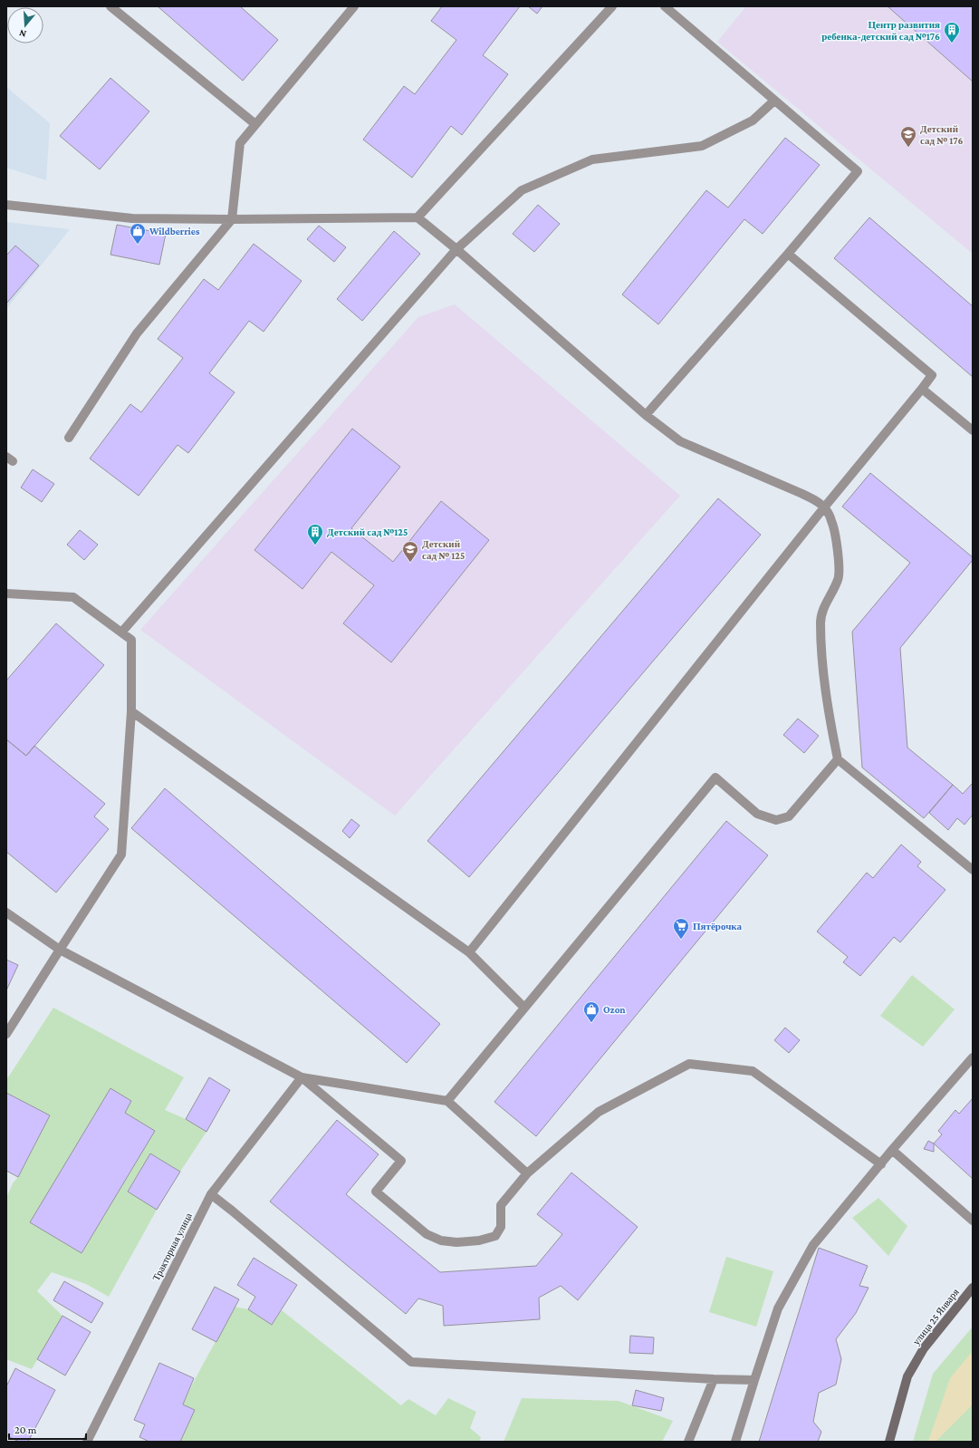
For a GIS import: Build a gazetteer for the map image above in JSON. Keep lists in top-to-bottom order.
{
  "streets": {
    "street": ["Тракторная улица", "улица 25 Января"]
  },
  "places": {
    "building": ["Центр развития ребенка-детский сад №176", "Детский сад №125"],
    "school or university": ["Детский сад № 176", "Детский сад № 125"],
    "shop": ["Wildberries", "Ozon"],
    "supermarket": ["Пятёрочка"]
  },
  "scale_bar": "20 m",
  "north": "bottom"
}
